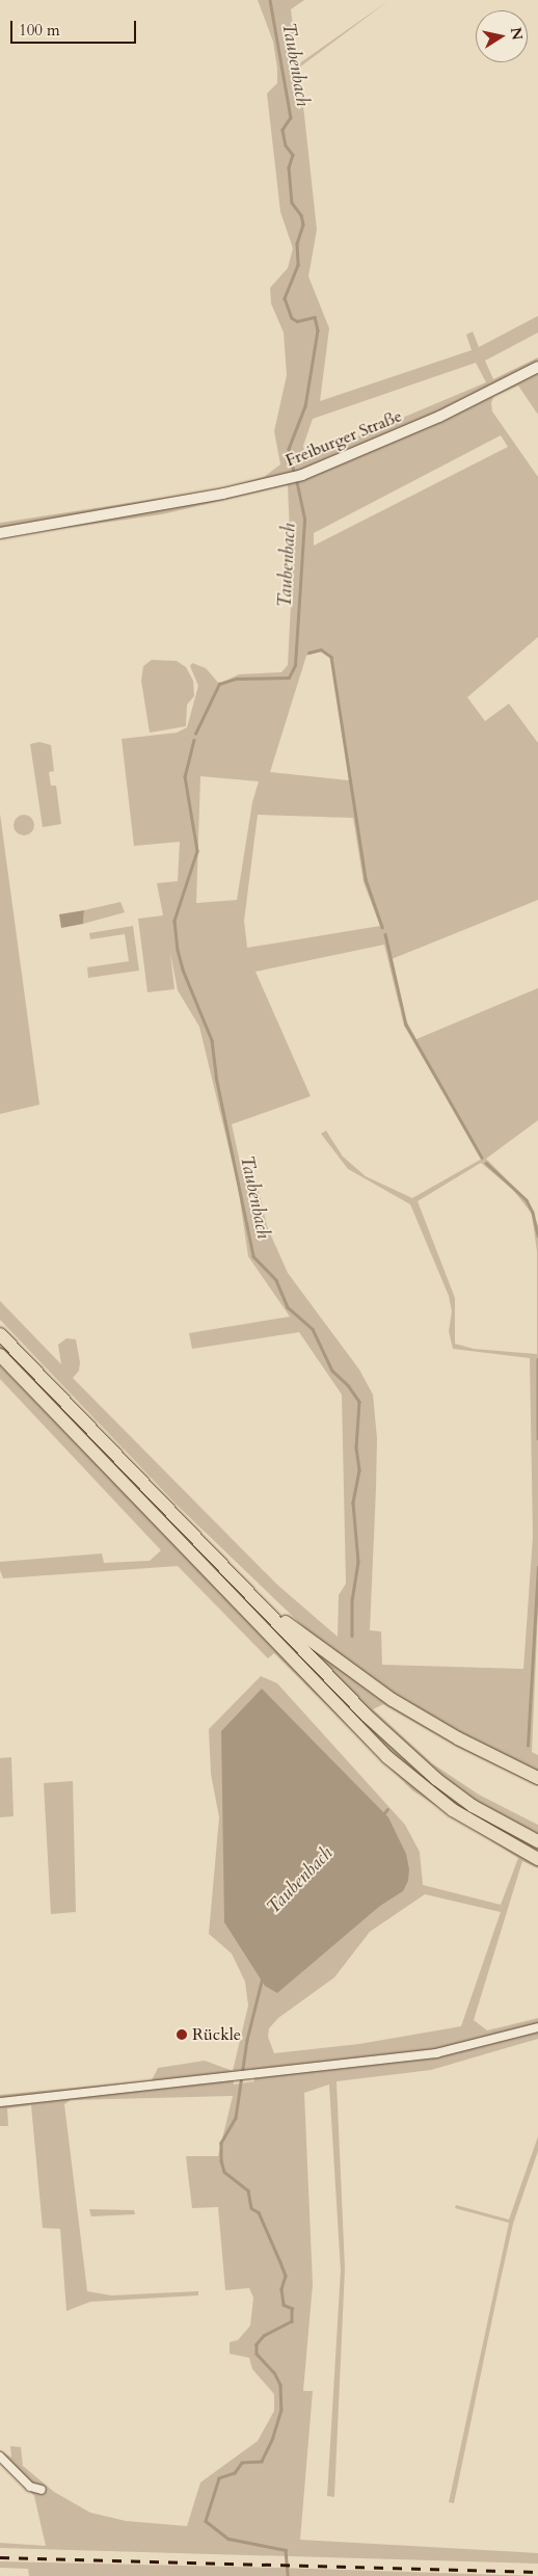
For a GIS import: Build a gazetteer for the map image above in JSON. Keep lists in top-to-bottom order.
{
  "streets": {
    "street": ["Freiburger Straße"]
  },
  "water": ["Taubenbach"],
  "places": ["Rückle"],
  "scale_bar": "100 m",
  "north": "right"
}
